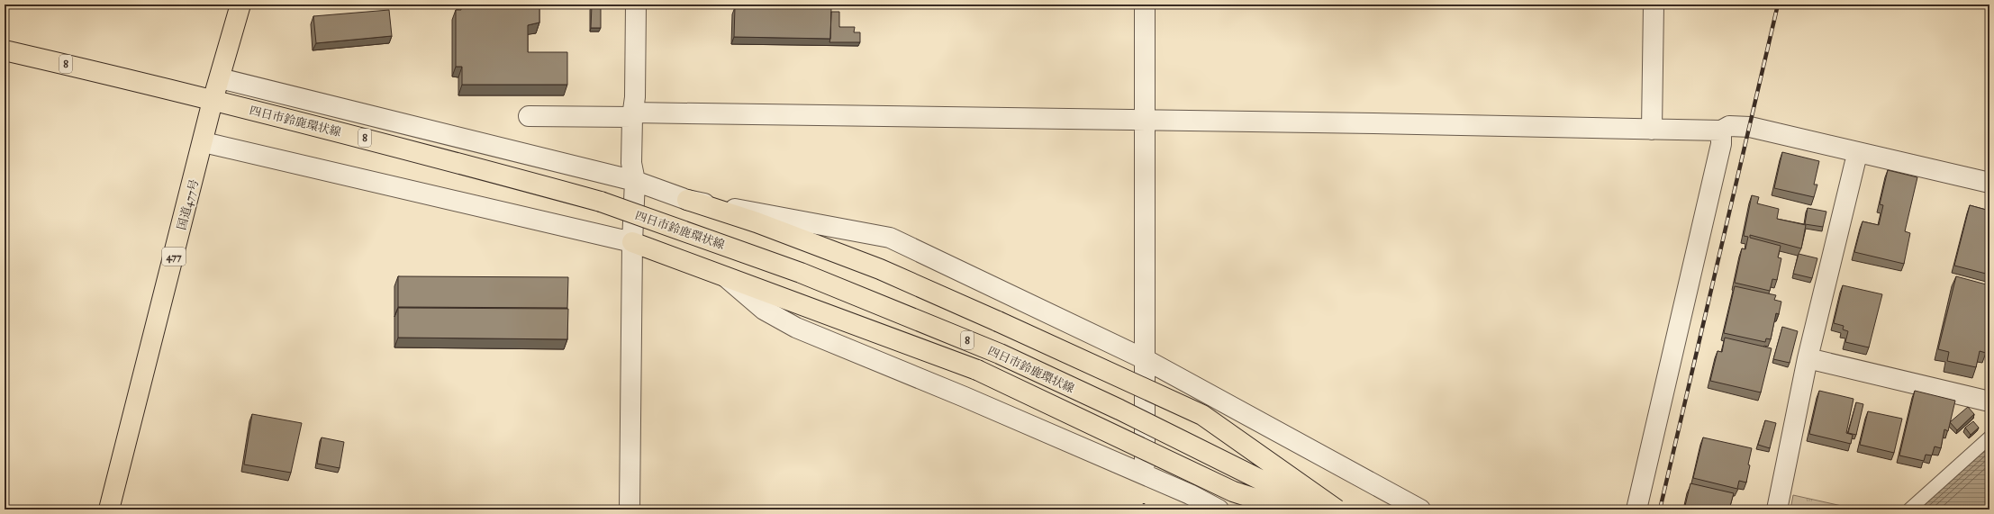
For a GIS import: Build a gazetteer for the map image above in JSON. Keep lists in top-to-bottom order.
{
  "streets": {
    "main road": [
      "8",
      "四日市鈴鹿環状線",
      "国道477号",
      "477"
    ]
  },
  "crossings": [
    ["四日市鈴鹿環状線", "国道477号"]
  ]
}
